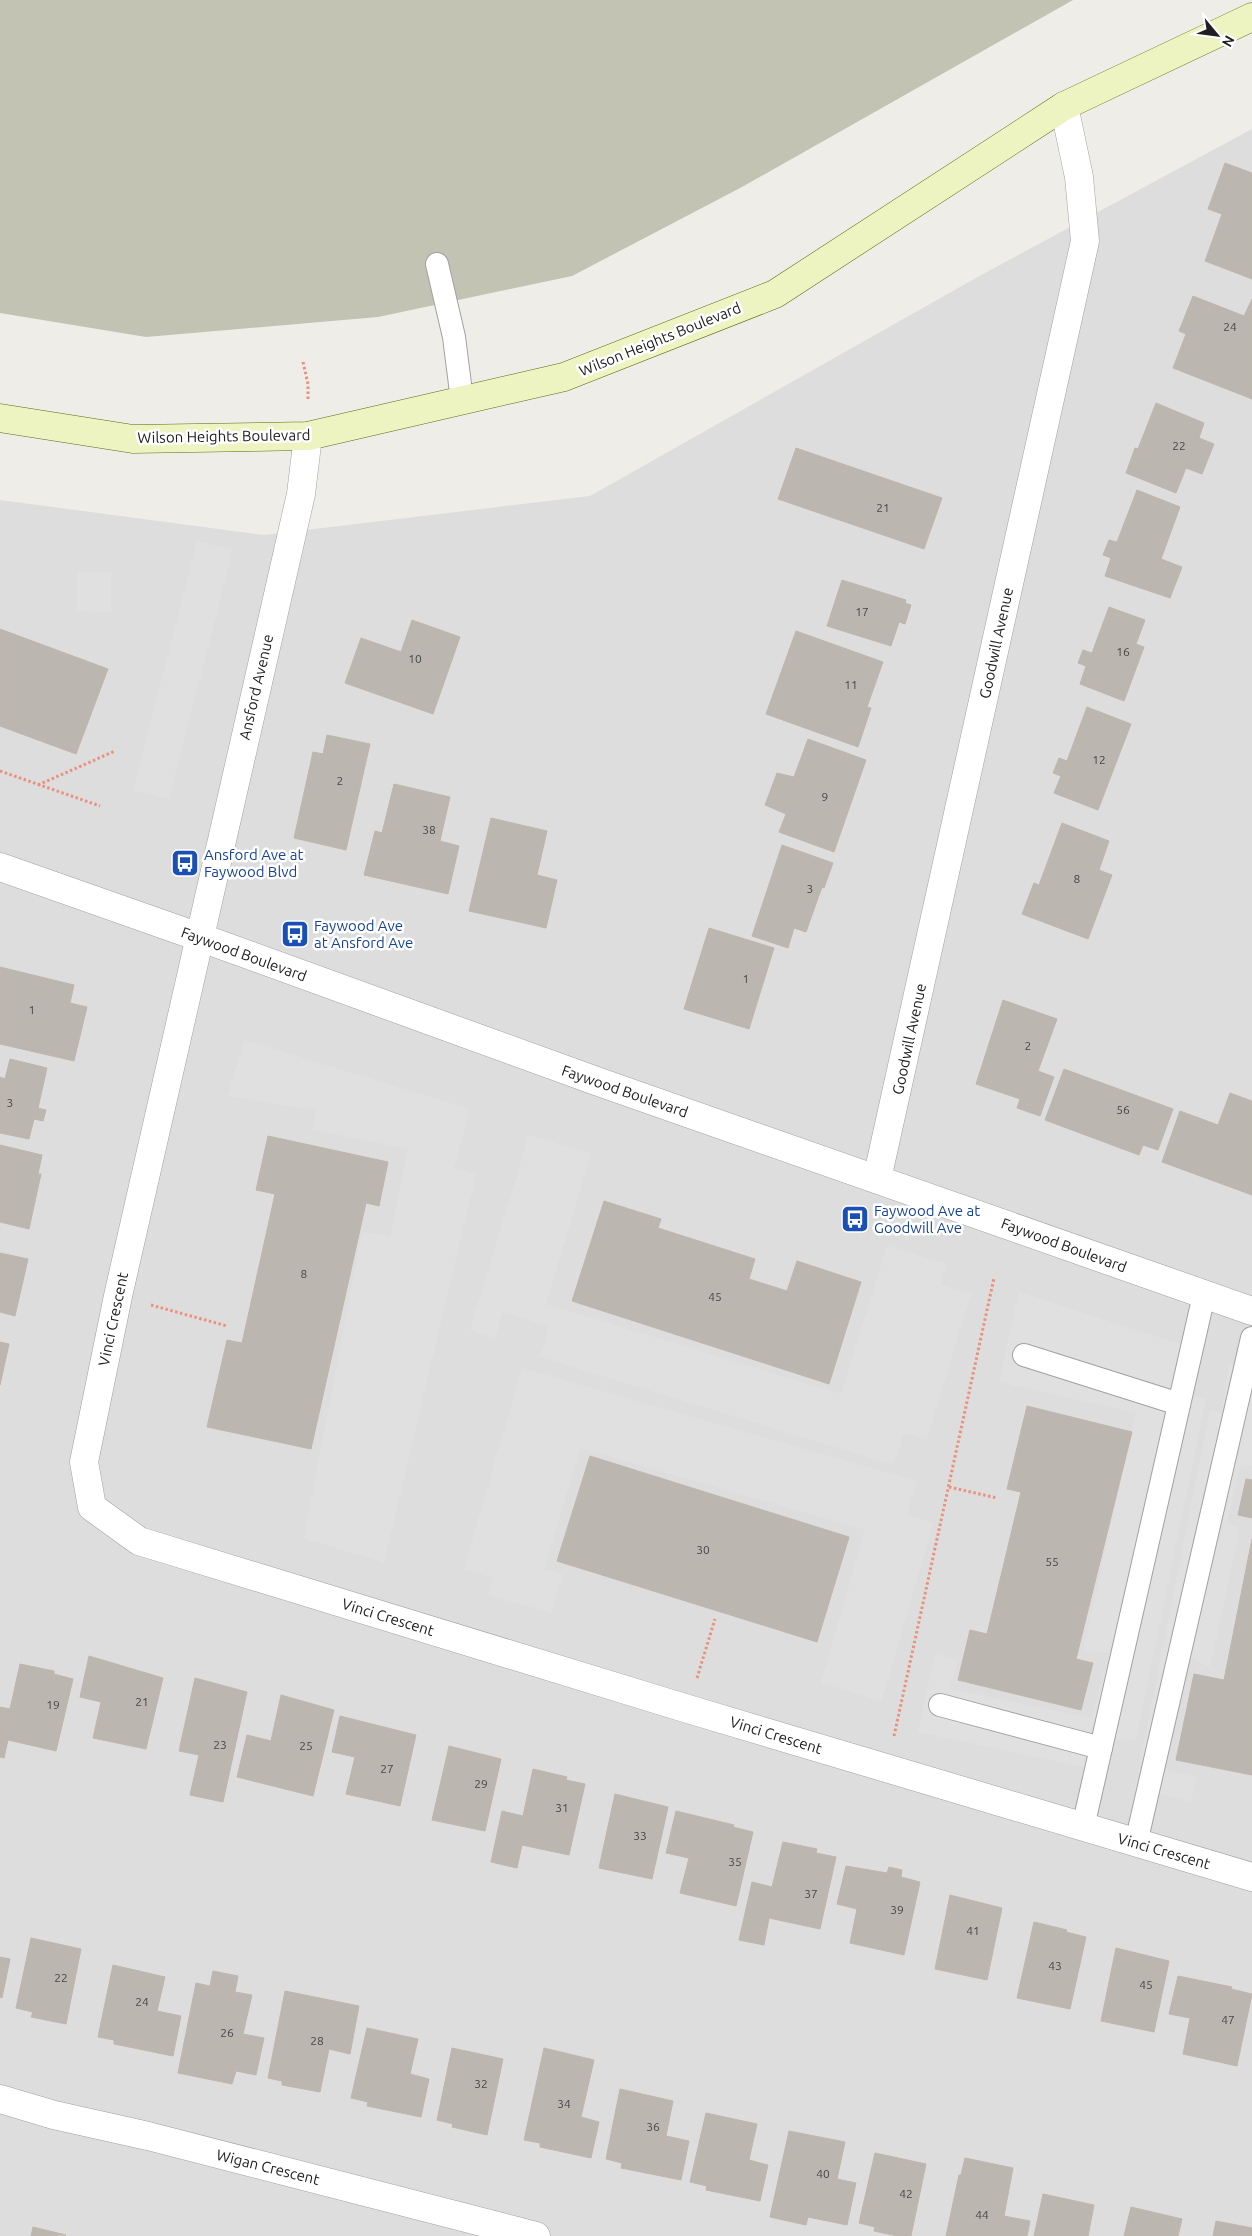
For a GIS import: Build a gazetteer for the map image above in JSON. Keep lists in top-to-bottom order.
{
  "streets": {
    "main road": ["Wilson Heights Boulevard"],
    "street": [
      "Goodwill Avenue",
      "Ansford Avenue",
      "Faywood Boulevard",
      "Vinci Crescent",
      "Wigan Crescent"
    ]
  },
  "crossings": [
    ["Wilson Heights Boulevard", "Goodwill Avenue"],
    ["Wilson Heights Boulevard", "Ansford Avenue"],
    ["Goodwill Avenue", "Faywood Boulevard"],
    ["Ansford Avenue", "Faywood Boulevard"],
    ["Ansford Avenue", "Vinci Crescent"],
    ["Faywood Boulevard", "Vinci Crescent"]
  ],
  "places": {
    "bus stop": ["Ansford Ave at Faywood Blvd", "Faywood Ave at Ansford Ave", "Faywood Ave at Goodwill Ave"]
  },
  "house_numbers": [
    "24",
    "22",
    "21",
    "17",
    "16",
    "10",
    "11",
    "12",
    "2",
    "9",
    "38",
    "8",
    "3",
    "1",
    "1",
    "2",
    "3",
    "56",
    "8",
    "45",
    "30",
    "55",
    "21",
    "19",
    "23",
    "25",
    "27",
    "29",
    "31",
    "33",
    "35",
    "37",
    "39",
    "41",
    "43",
    "22",
    "45",
    "24",
    "47",
    "26",
    "28",
    "32",
    "34",
    "36",
    "40",
    "42",
    "44"
  ],
  "north": "bottom right"
}
